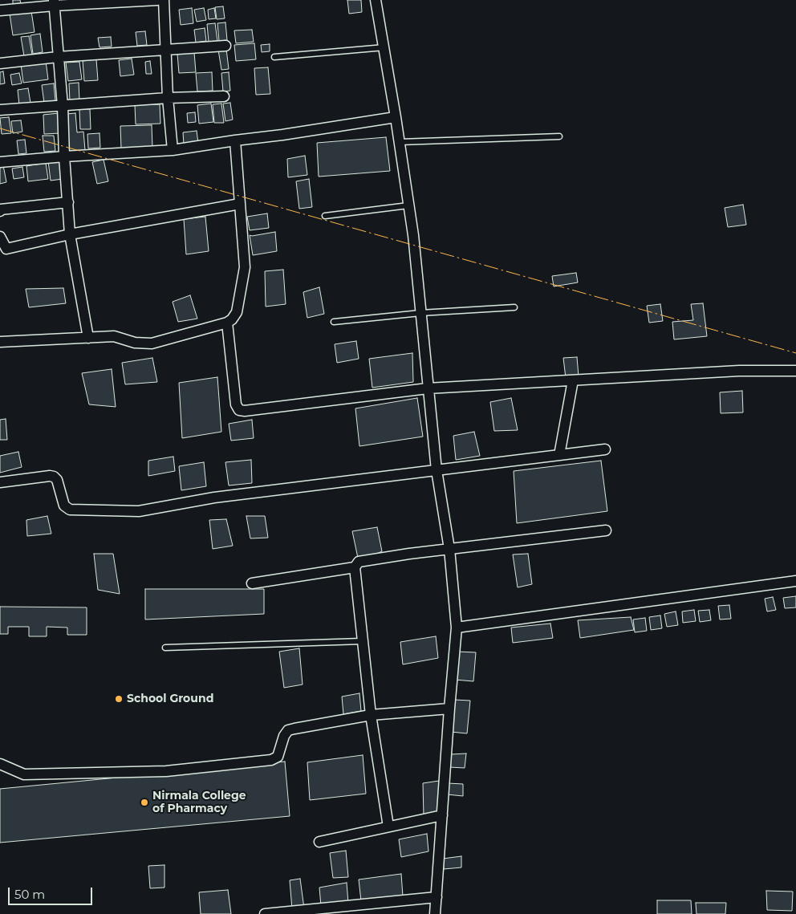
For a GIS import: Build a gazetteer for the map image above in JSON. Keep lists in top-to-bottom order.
{
  "places": ["School Ground", "Nirmala College of Pharmacy"],
  "scale_bar": "50 m"
}
